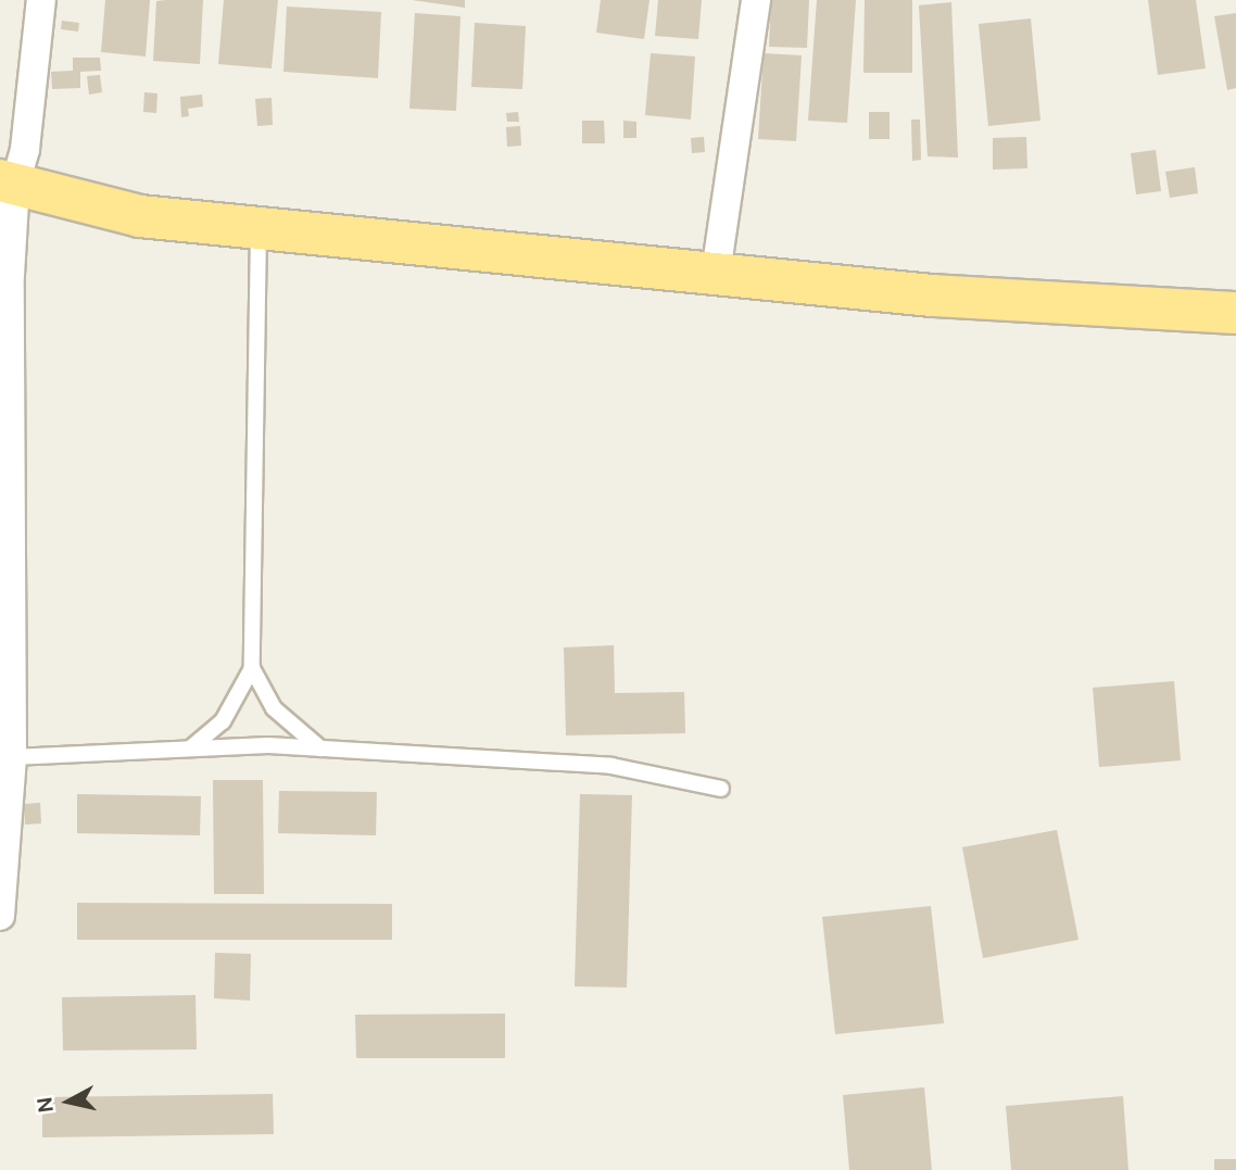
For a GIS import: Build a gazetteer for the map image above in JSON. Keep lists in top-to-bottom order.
{
  "north": "left"
}
